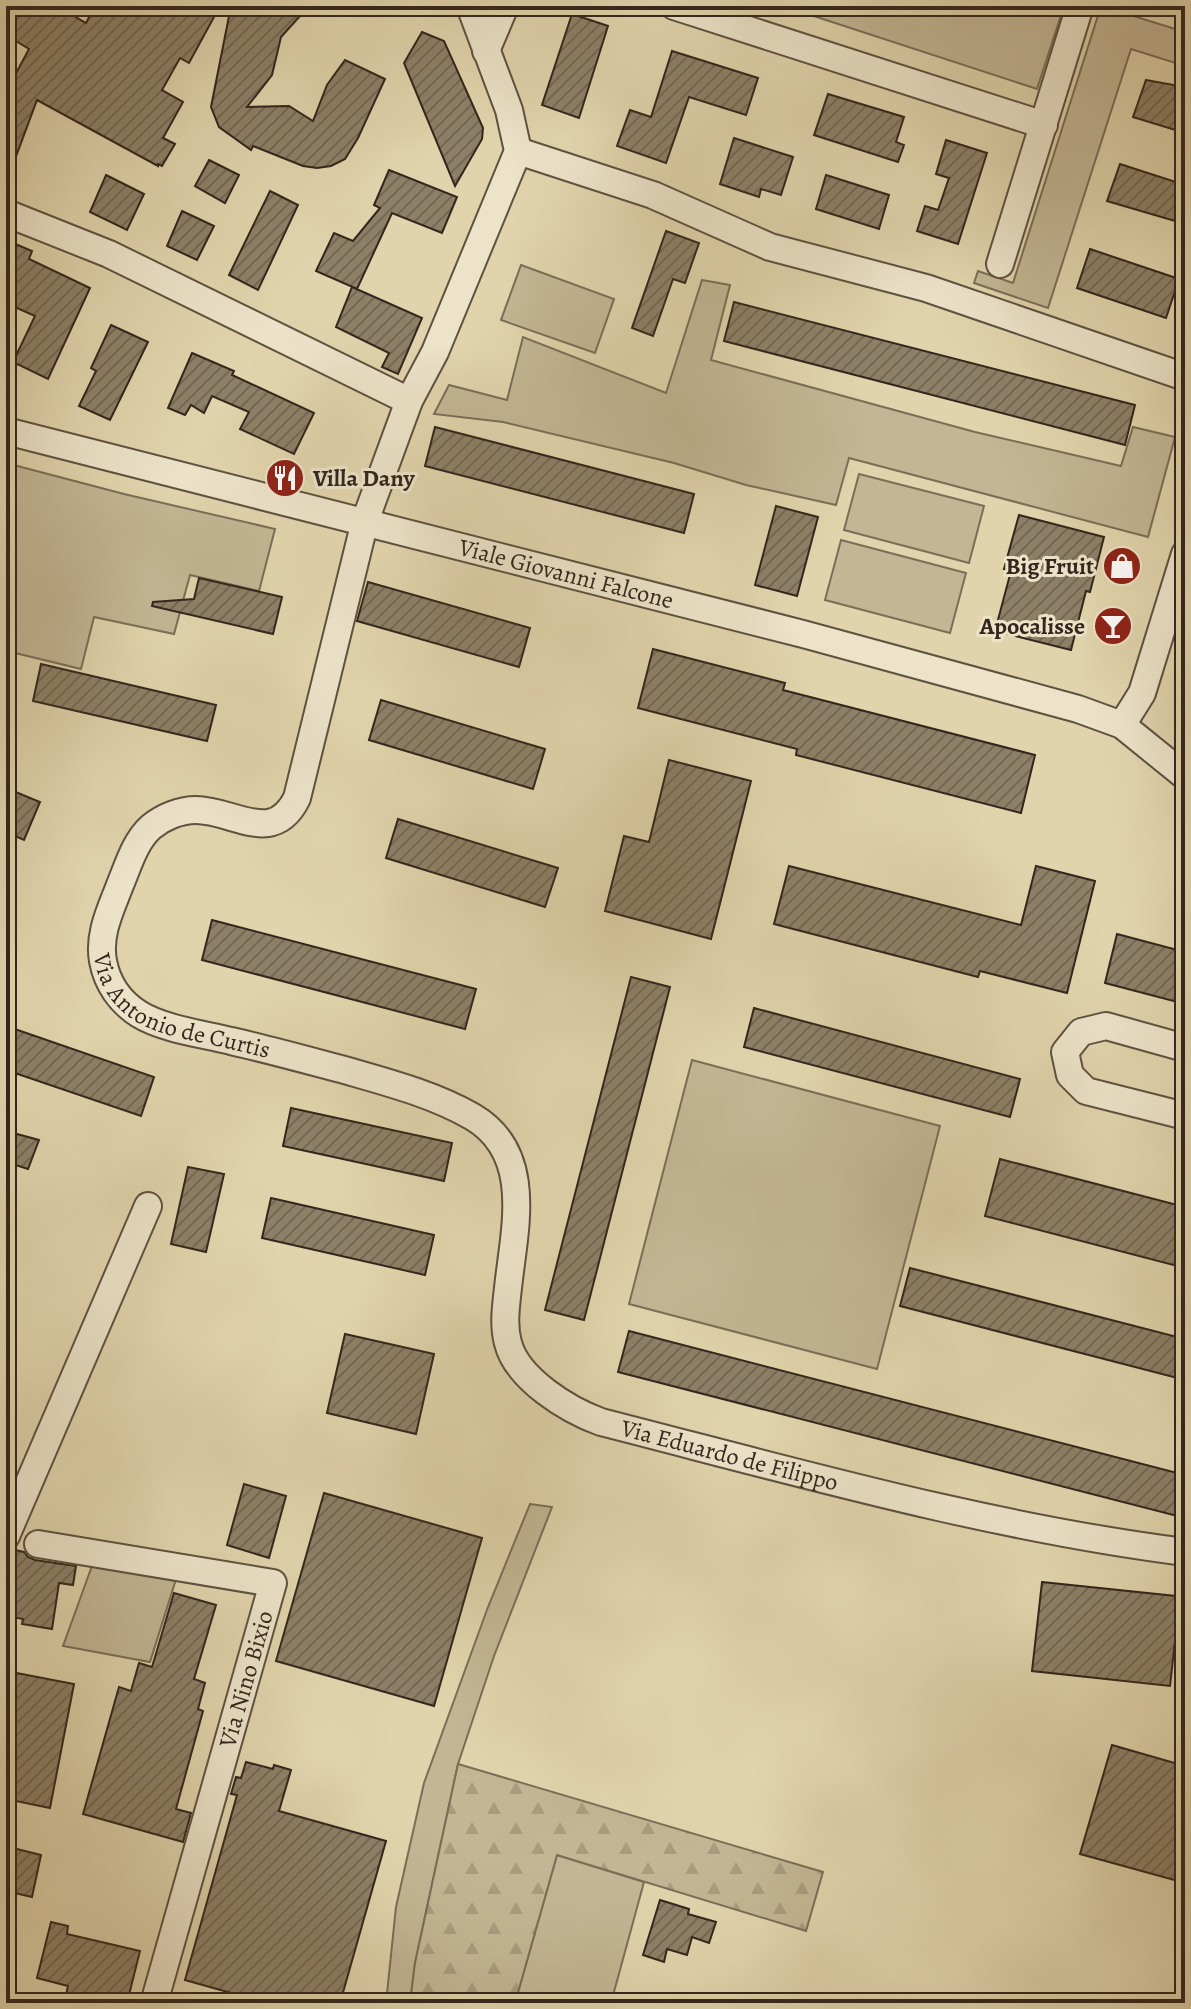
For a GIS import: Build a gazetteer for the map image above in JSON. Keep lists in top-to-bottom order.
{
  "streets": {
    "street": [
      "Viale Giovanni Falcone",
      "Via Antonio de Curtis",
      "Via Eduardo de Filippo",
      "Via Nino Bixio"
    ]
  },
  "crossings": [
    ["Viale Giovanni Falcone", "Via Antonio de Curtis"],
    ["Via Antonio de Curtis", "Via Eduardo de Filippo"]
  ],
  "places": {
    "restaurant": ["Villa Dany"],
    "shop": ["Big Fruit"],
    "bar": ["Apocalisse"]
  }
}
